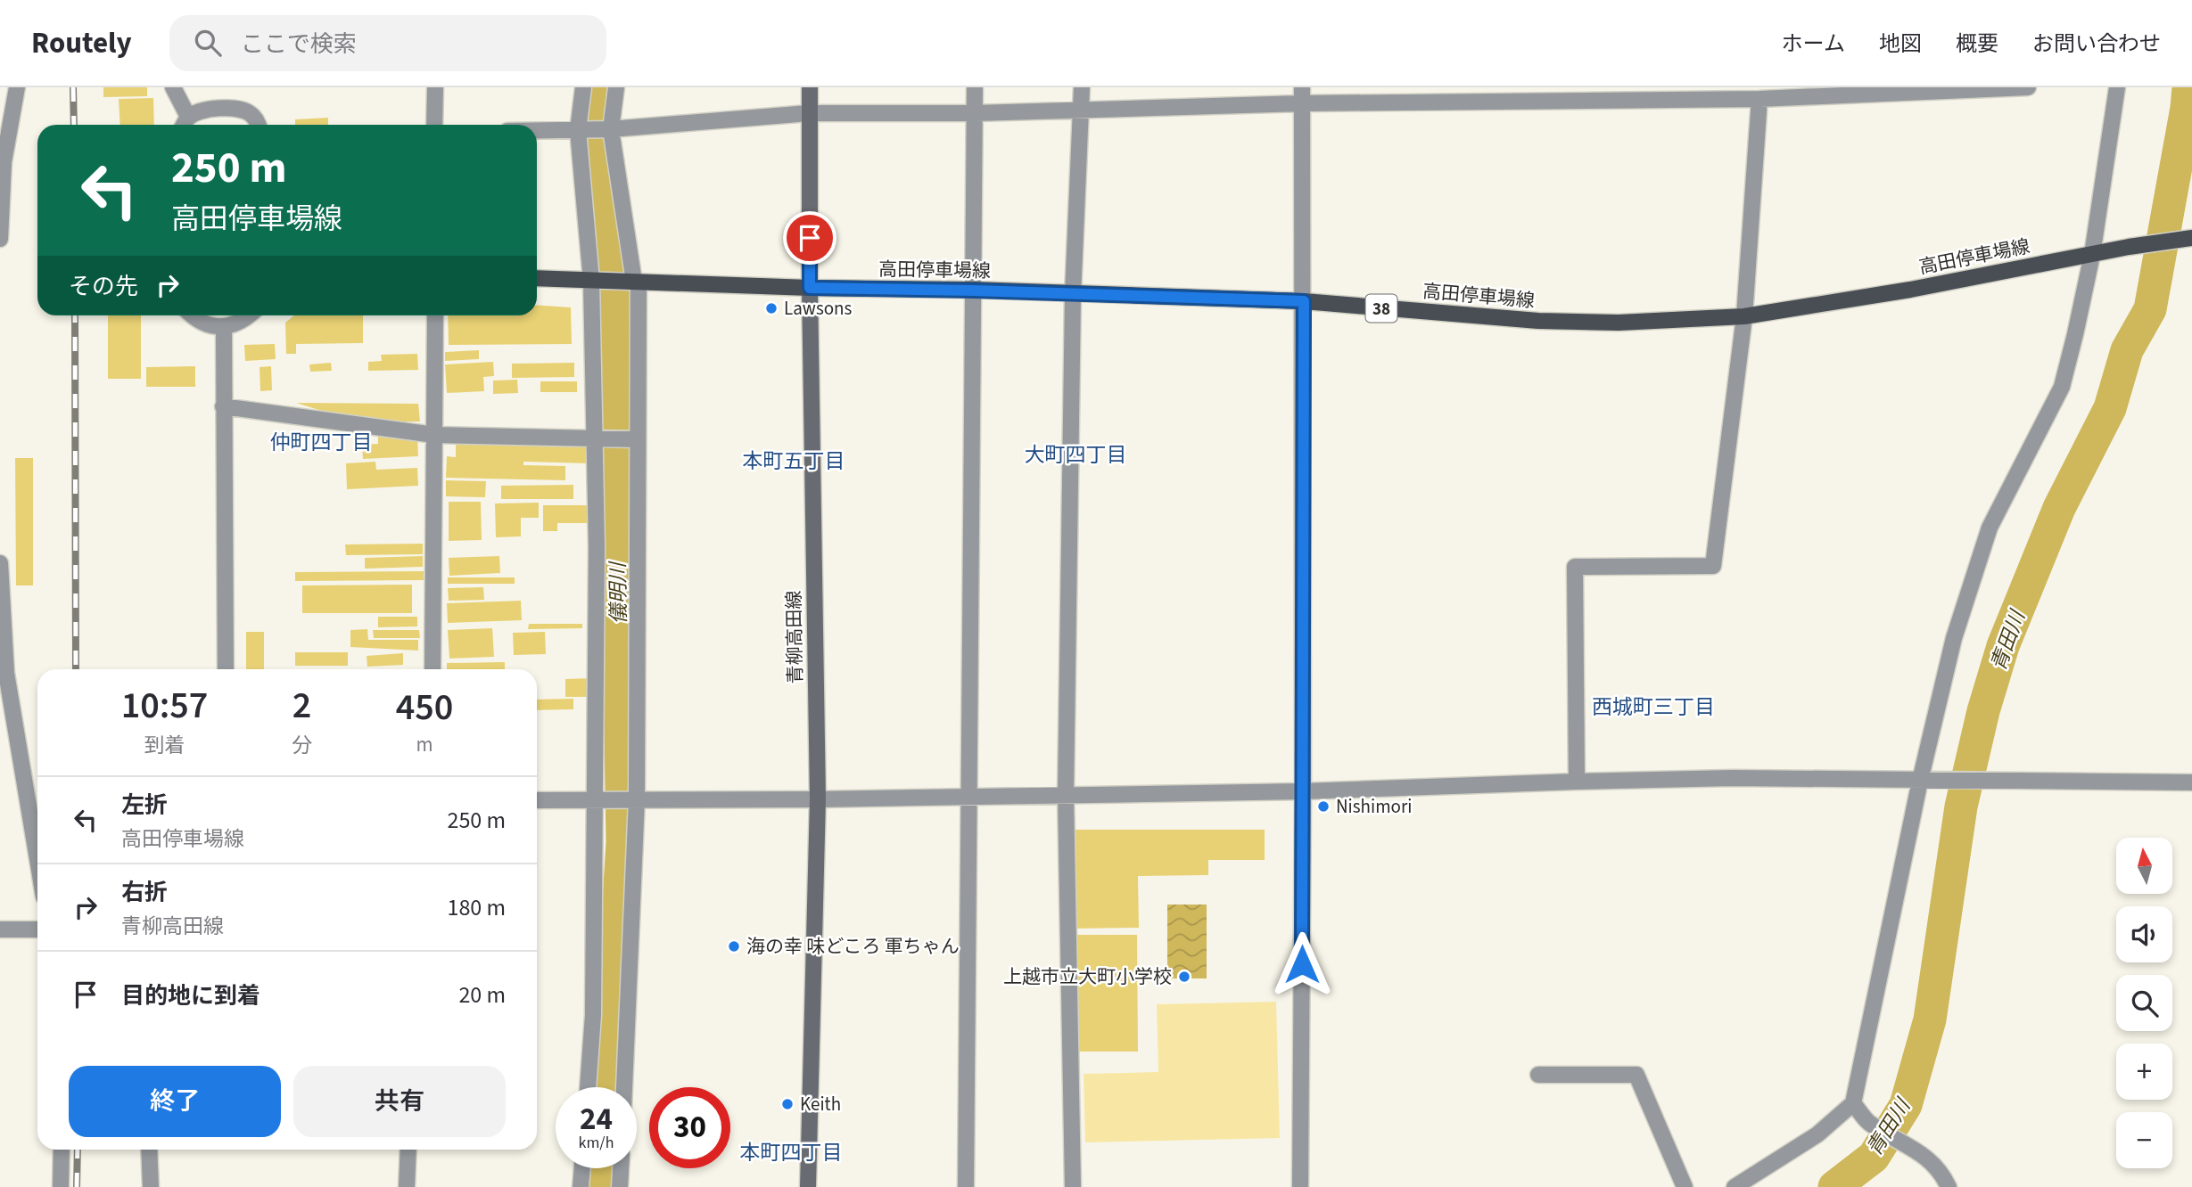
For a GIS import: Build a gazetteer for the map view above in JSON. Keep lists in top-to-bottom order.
{
  "streets": {
    "main road": ["高田停車場線", "38", "青柳高田線"]
  },
  "crossings": [
    ["高田停車場線", "青柳高田線"]
  ],
  "districts": [
    "仲町四丁目",
    "大町四丁目",
    "本町五丁目",
    "西城町三丁目",
    "本町四丁目"
  ],
  "water": ["儀明川", "青田川"],
  "places": [
    "Lawsons",
    "Nishimori",
    "海の幸 味どころ 軍ちゃん",
    "上越市立大町小学校",
    "Keith"
  ],
  "north": "top",
  "page": {
    "header": "Routely",
    "search": "ここで検索",
    "nav": [
      "ホーム",
      "地図",
      "概要",
      "お問い合わせ"
    ],
    "turn": ["250 m", "高田停車場線"],
    "then": "その先",
    "eta": [
      "10:57",
      "到着",
      "2",
      "分",
      "450",
      "m"
    ],
    "list": [
      {
        "name": "左折",
        "note": "高田停車場線",
        "value": "250 m"
      },
      {
        "name": "右折",
        "note": "青柳高田線",
        "value": "180 m"
      },
      {
        "name": "目的地に到着",
        "value": "20 m"
      }
    ],
    "map_buttons": ["+", "−"],
    "buttons": ["終了", "共有"],
    "speed": "24 km/h",
    "limit": "30"
  }
}
